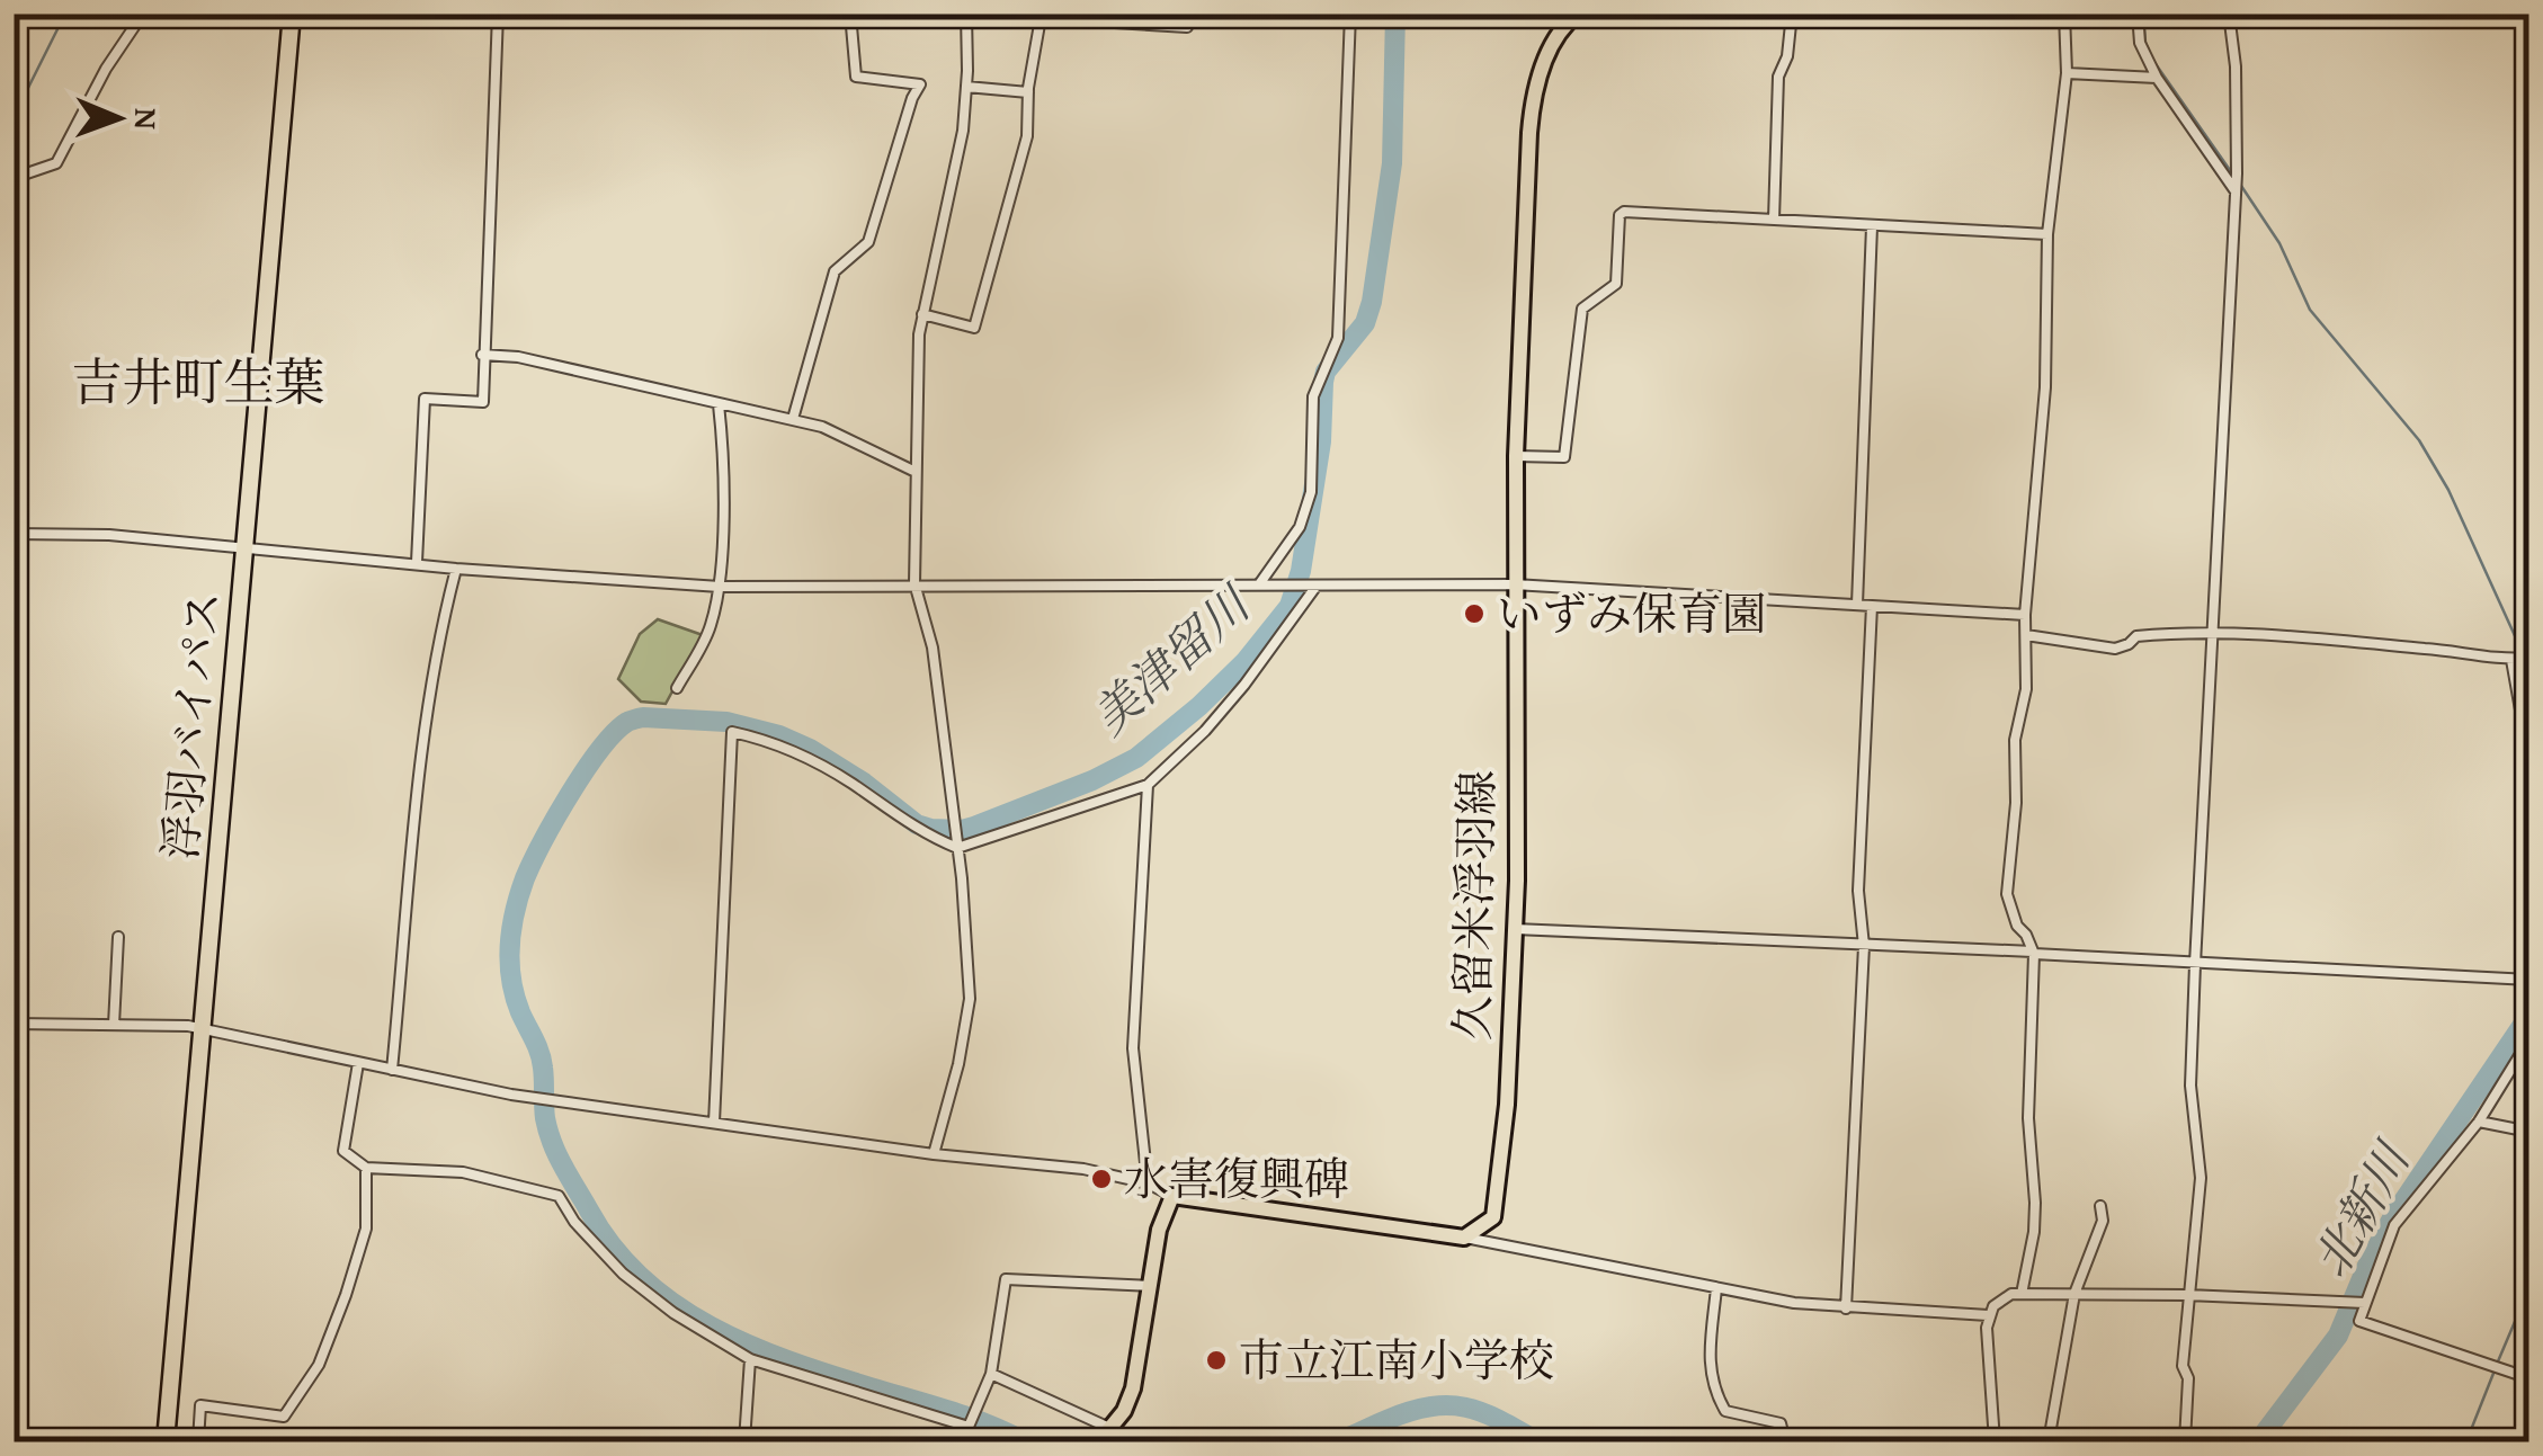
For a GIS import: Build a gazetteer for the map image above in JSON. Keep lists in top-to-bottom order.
{
  "streets": {
    "highway": ["浮羽バイパス"],
    "main road": ["久留米浮羽線"]
  },
  "districts": ["吉井町生葉"],
  "water": ["美津留川", "北新川"],
  "places": ["いずみ保育園", "水害復興碑", "市立江南小学校"],
  "north": "right"
}
